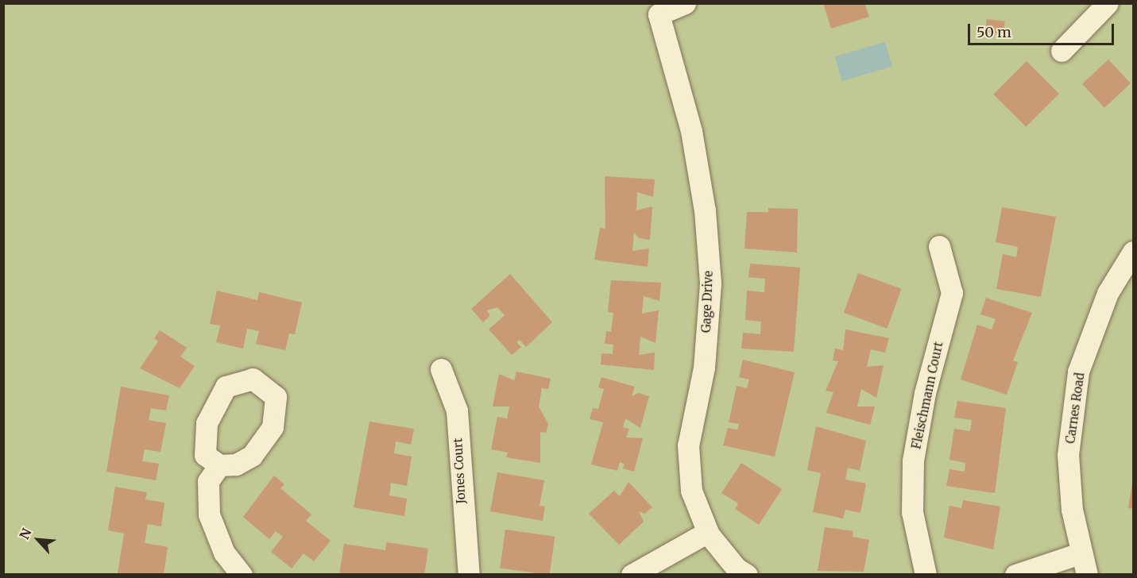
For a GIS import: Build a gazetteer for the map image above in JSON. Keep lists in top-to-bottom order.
{
  "streets": {
    "street": [
      "Gage Drive",
      "Fleischmann Court",
      "Carnes Road",
      "Jones Court"
    ]
  },
  "scale_bar": "50 m",
  "north": "top left"
}
